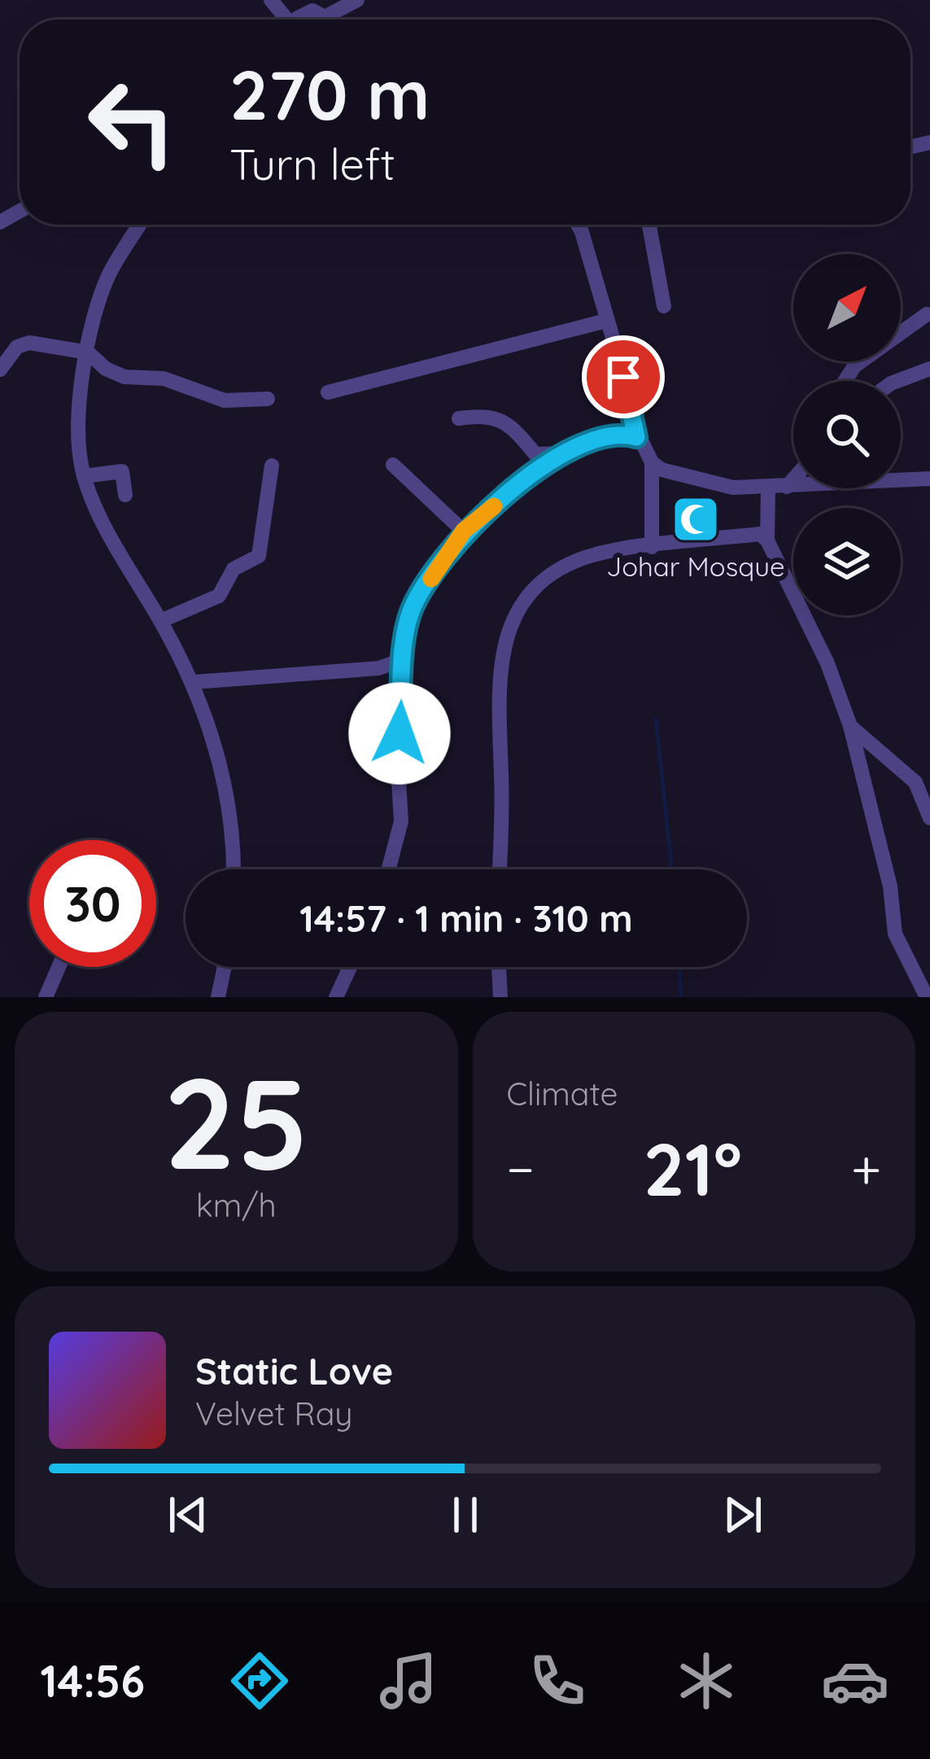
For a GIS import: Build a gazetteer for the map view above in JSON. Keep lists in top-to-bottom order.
{
  "places": {
    "mosque": ["Johar Mosque"]
  },
  "north": "top right",
  "page": {
    "turn": ["270 m", "Turn left"],
    "limit": "30",
    "trip": "14:57 · 1 min · 310 m",
    "tile": [
      ["25", "km/h"],
      "Climate"
    ],
    "heat": ["−", "21°", "+"],
    "song": ["Static Love", "Velvet Ray"],
    "tabs": "14:56"
  }
}
